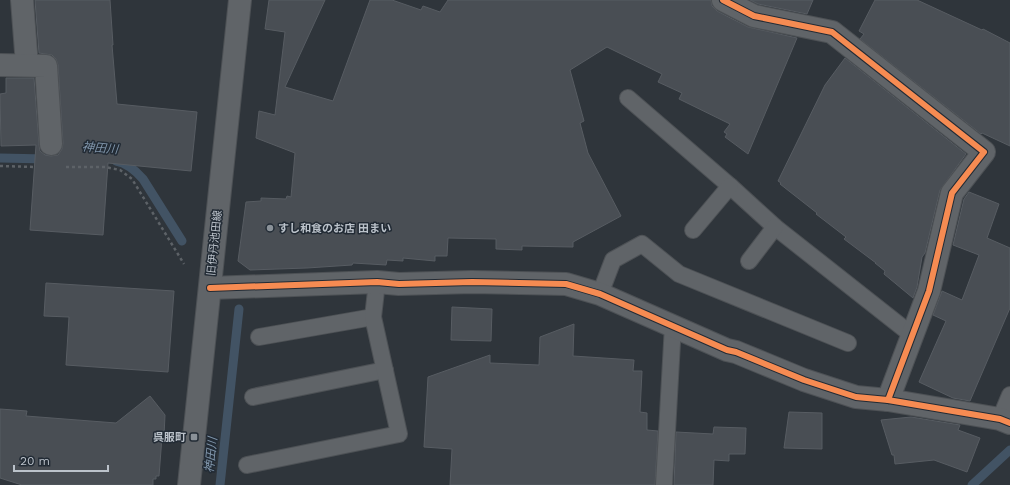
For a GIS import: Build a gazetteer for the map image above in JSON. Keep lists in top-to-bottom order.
{
  "streets": {
    "street": ["旧伊丹池田線"]
  },
  "water": ["神田川"],
  "places": {
    "other": ["すし和食のお店 田まい"],
    "transit": ["呉服町"]
  },
  "scale_bar": "20 m"
}
